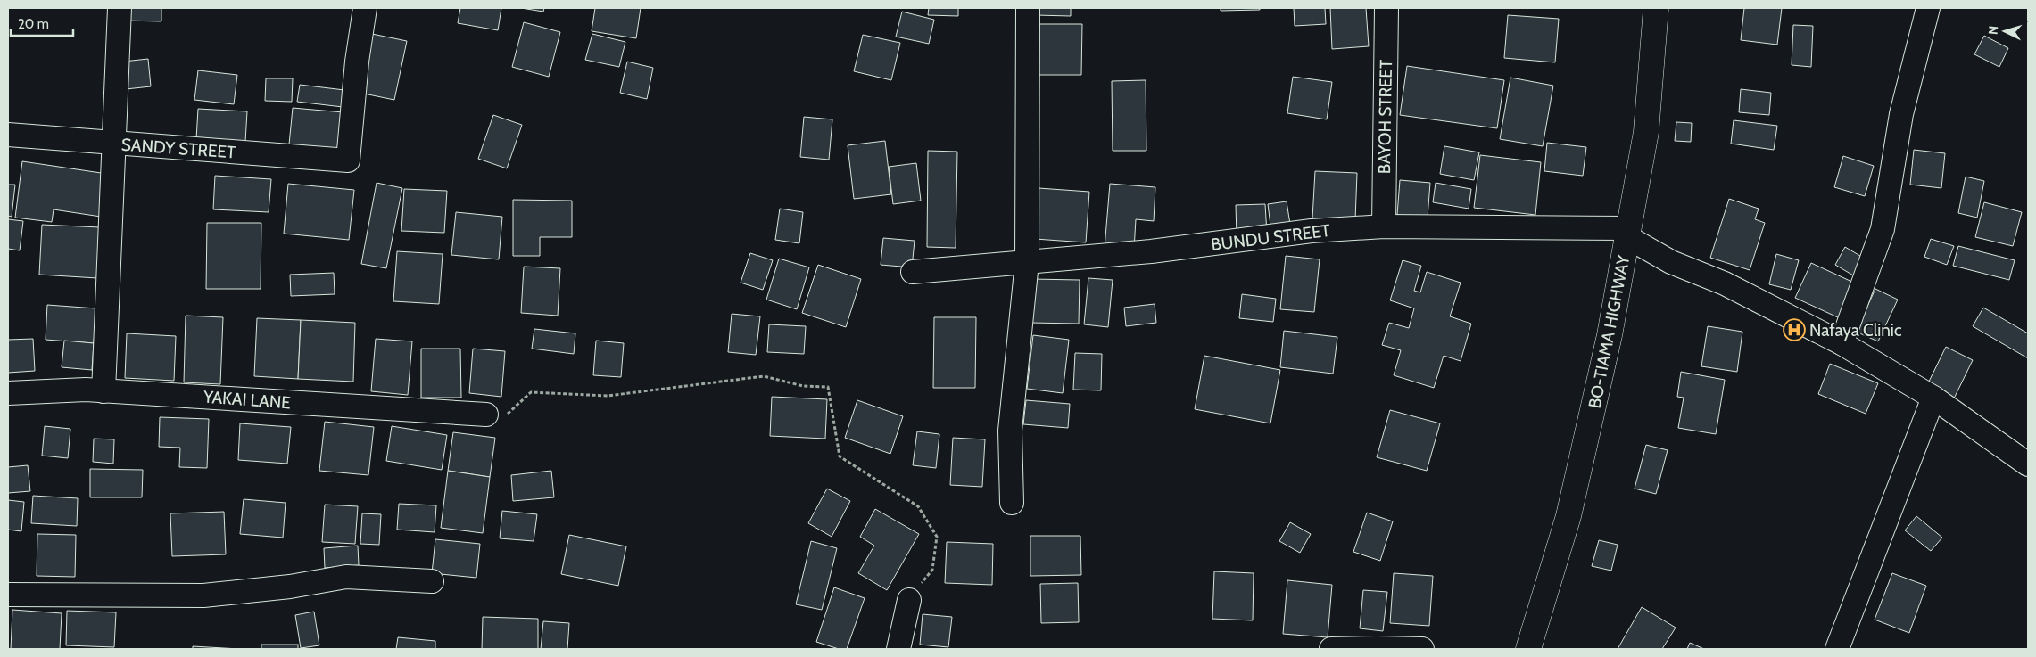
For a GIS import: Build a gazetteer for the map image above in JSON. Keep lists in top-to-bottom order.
{
  "streets": {
    "highway": ["BO-TIAMA HIGHWAY"],
    "street": [
      "BAYOH STREET",
      "SANDY STREET",
      "BUNDU STREET",
      "YAKAI LANE"
    ]
  },
  "crossings": [
    ["BAYOH STREET", "BUNDU STREET"],
    ["BUNDU STREET", "BO-TIAMA HIGHWAY"]
  ],
  "places": {
    "hospital": ["Nafaya Clinic"]
  },
  "scale_bar": "20 m",
  "north": "left"
}
